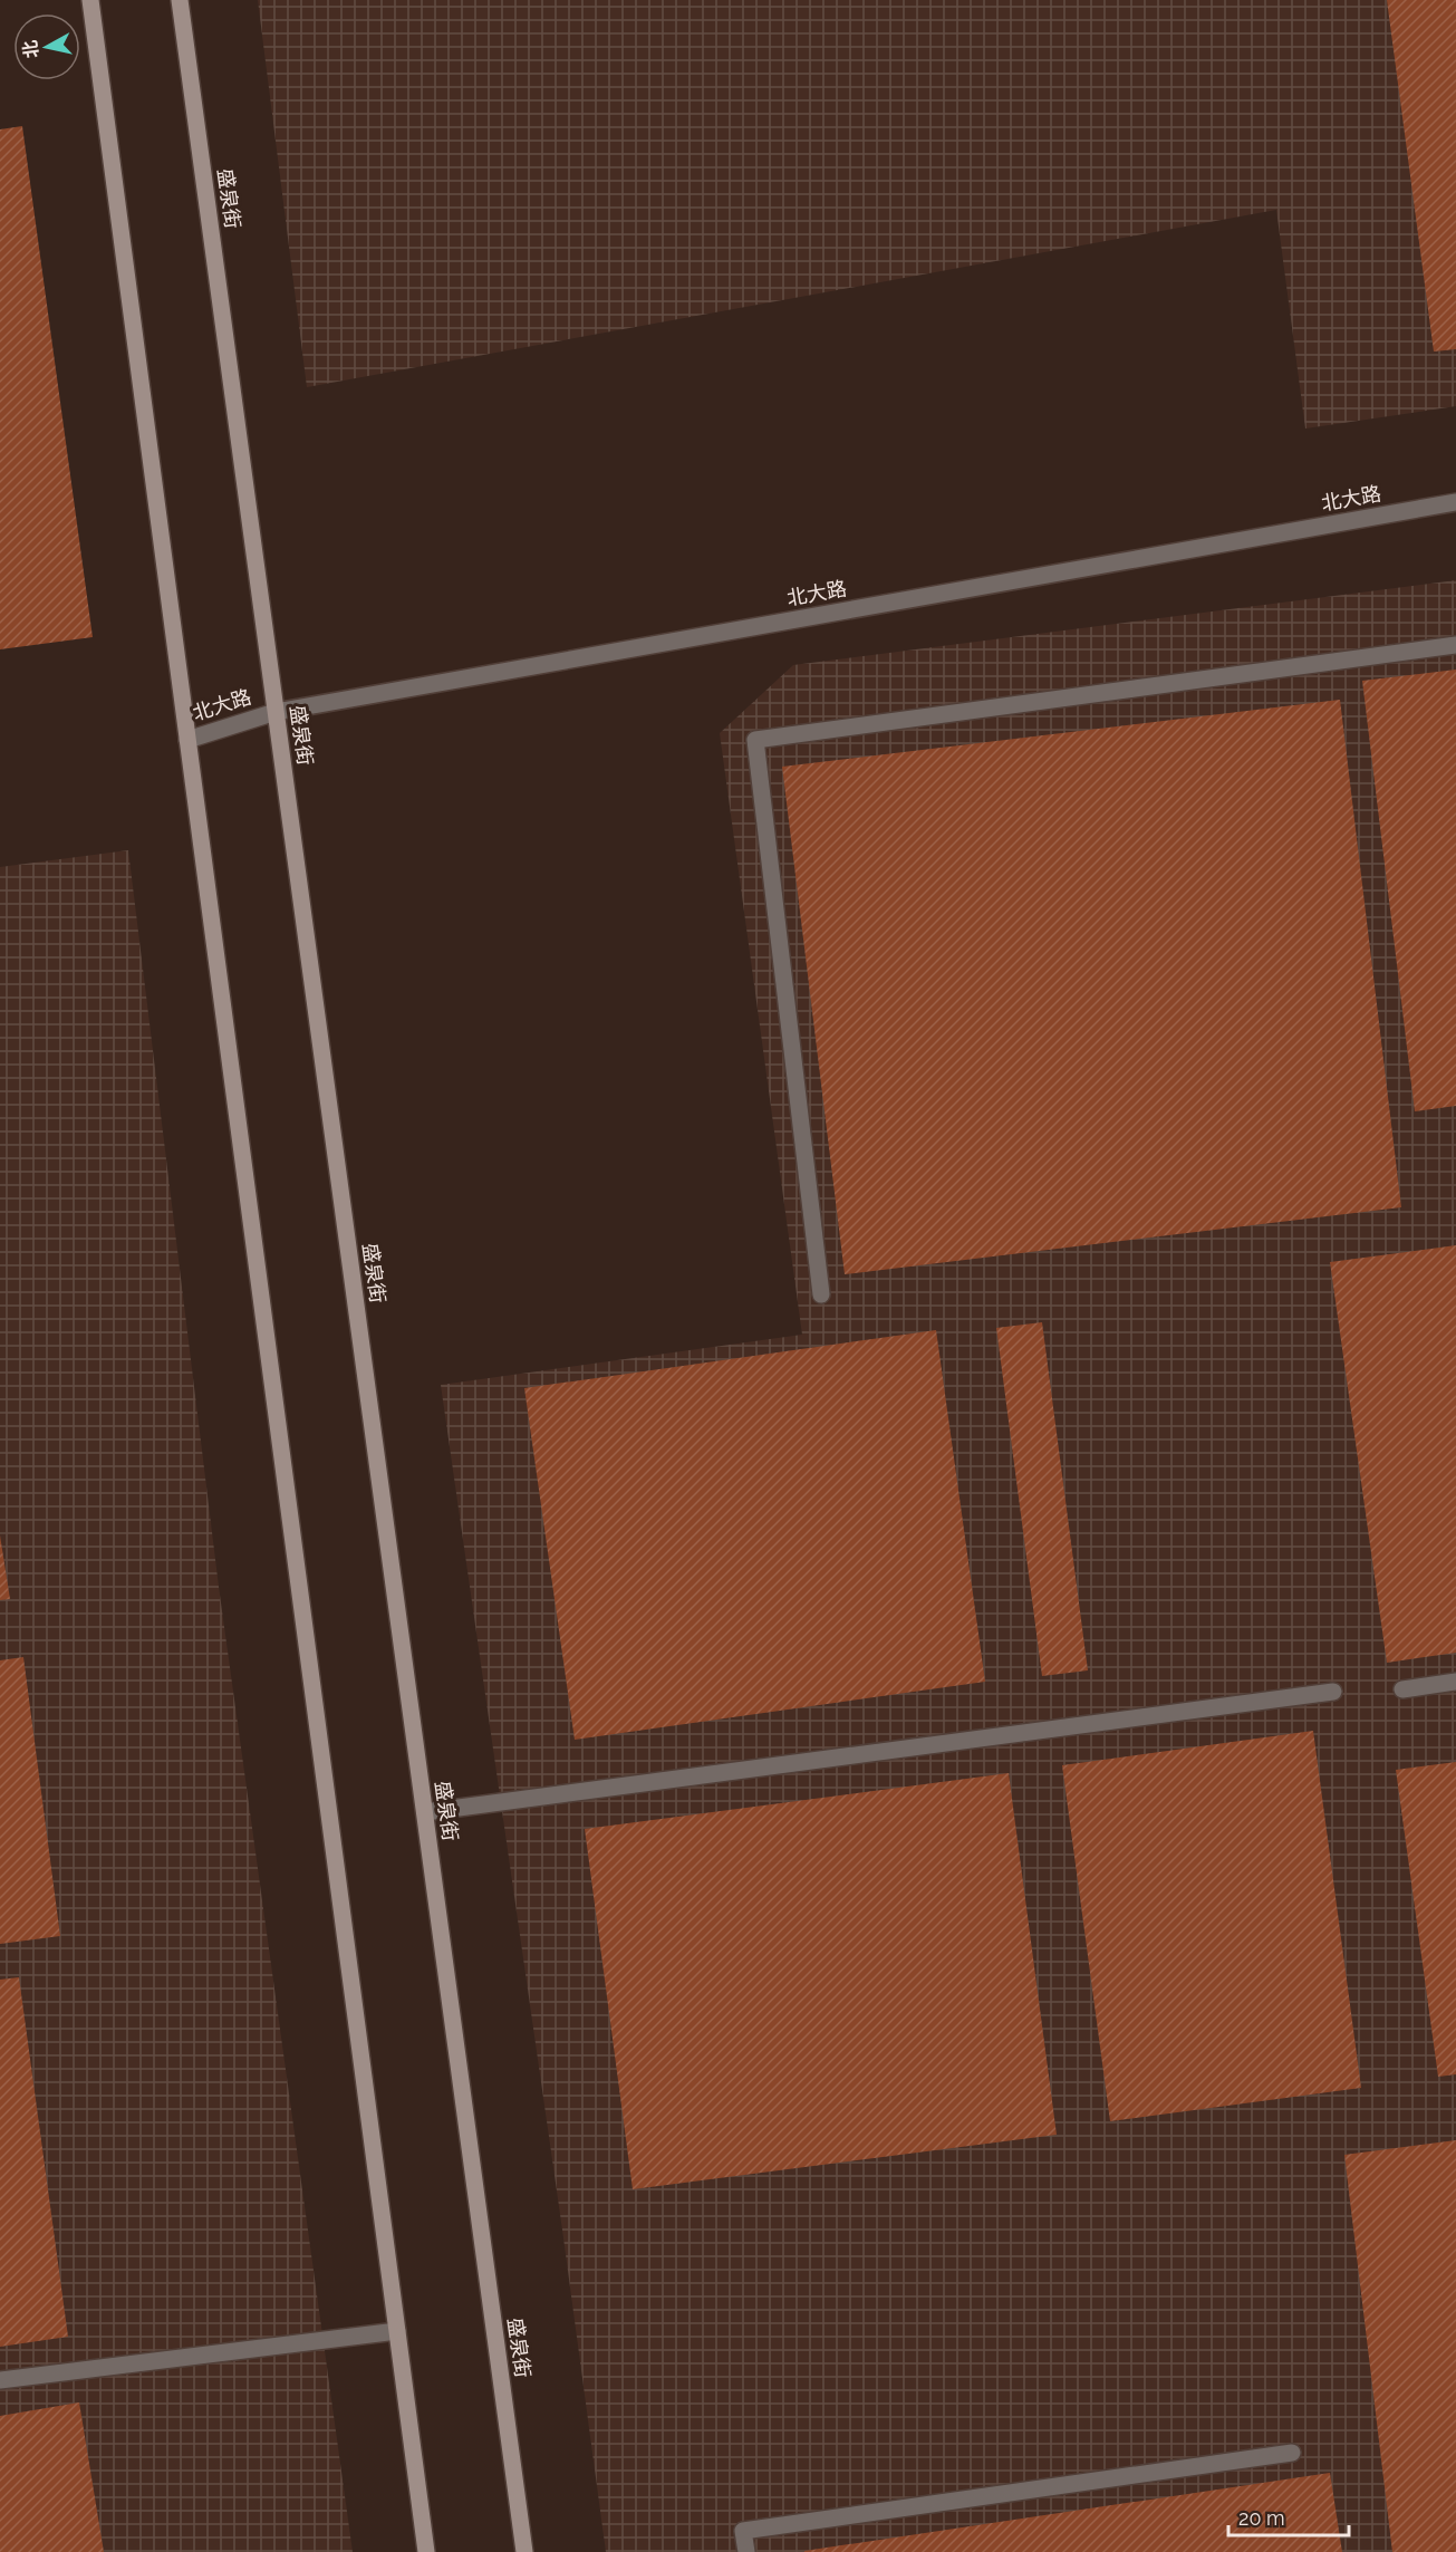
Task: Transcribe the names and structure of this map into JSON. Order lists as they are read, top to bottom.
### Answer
{
  "streets": {
    "main road": ["盛泉街"],
    "street": ["北大路"]
  },
  "crossings": [
    ["盛泉街", "北大路"]
  ],
  "scale_bar": "20 m",
  "north": "left"
}
